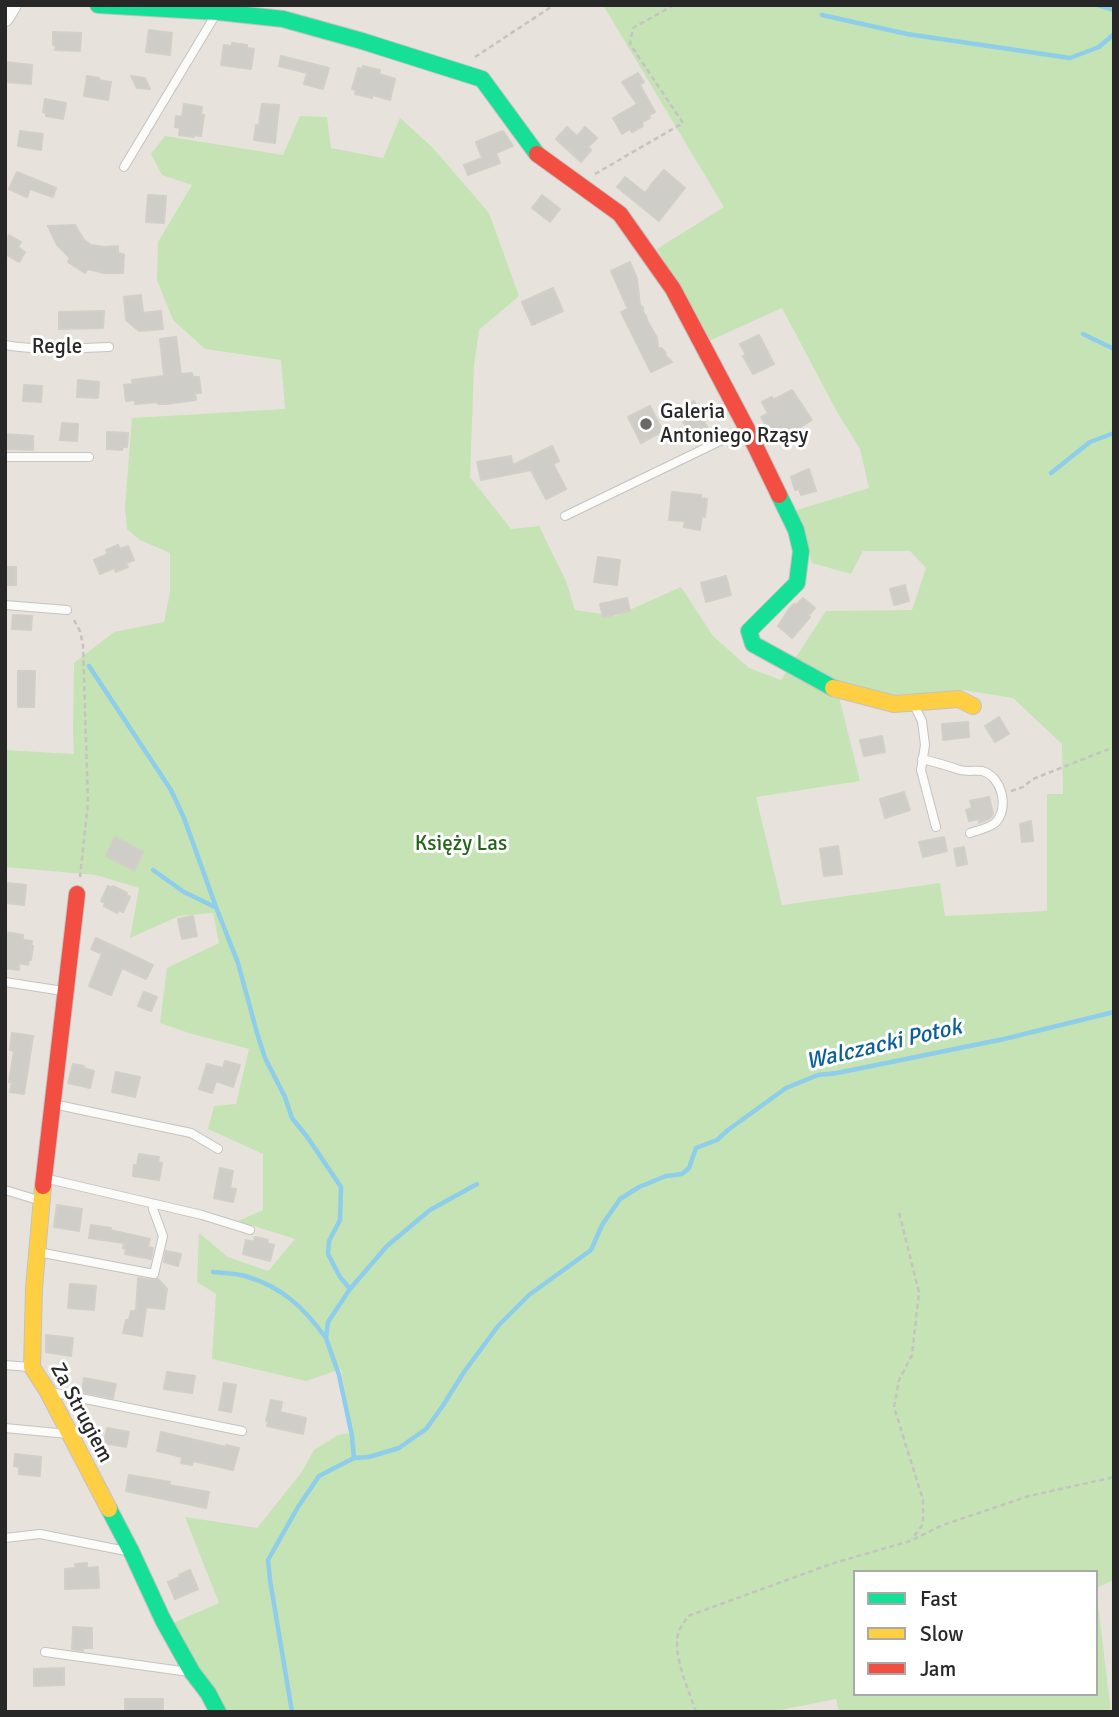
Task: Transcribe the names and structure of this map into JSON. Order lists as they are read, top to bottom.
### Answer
{
  "streets": {
    "street": ["Za Strugiem"],
    "lane": ["Regle"]
  },
  "water": ["Walczacki Potok"],
  "parks": ["Księży Las"],
  "places": ["Galeria Antoniego Rząsy"],
  "legend": ["Fast", "Slow", "Jam"]
}
